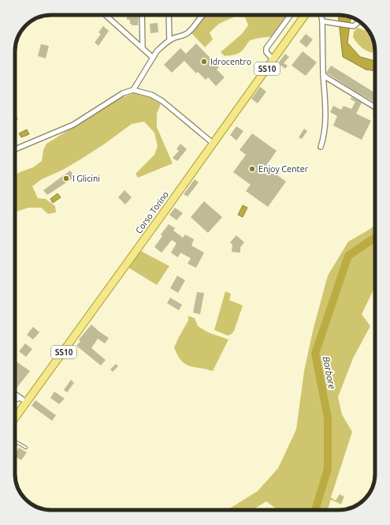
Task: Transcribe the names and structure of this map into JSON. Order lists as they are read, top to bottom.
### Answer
{
  "streets": {
    "main road": ["SS10", "Corso Torino"]
  },
  "water": ["Borbore"],
  "places": ["Idrocentro", "Enjoy Center", "I Glicini"]
}
